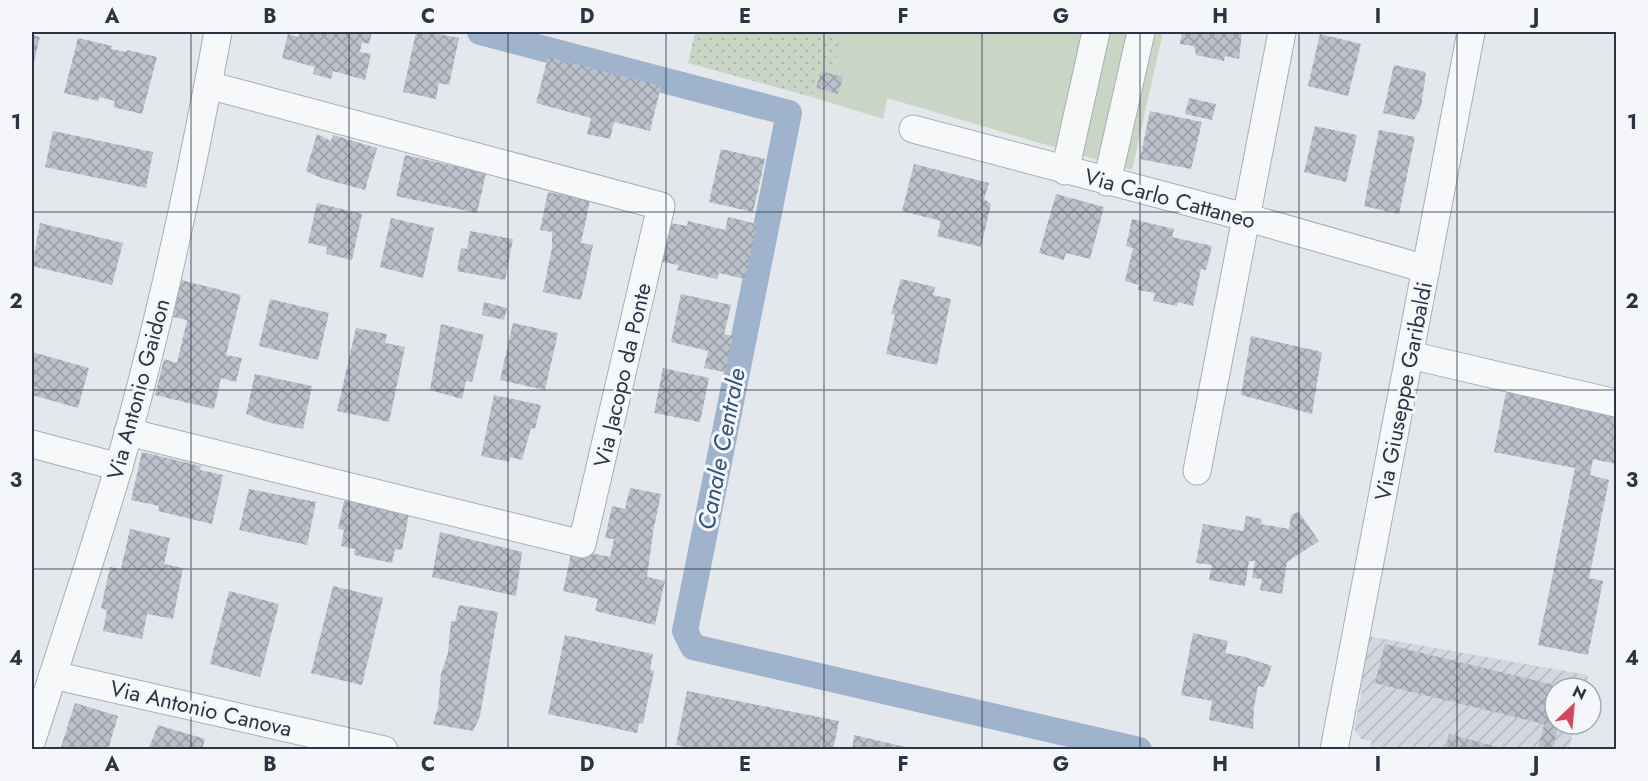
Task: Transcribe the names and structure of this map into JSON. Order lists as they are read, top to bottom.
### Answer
{
  "streets": {
    "street": [
      "Via Carlo Cattaneo",
      "Via Jacopo da Ponte",
      "Via Antonio Gaidon",
      "Via Giuseppe Garibaldi",
      "Via Antonio Canova"
    ]
  },
  "crossings": [
    ["Via Carlo Cattaneo", "Via Giuseppe Garibaldi"],
    ["Via Jacopo da Ponte", "Via Antonio Gaidon"],
    ["Via Antonio Gaidon", "Via Antonio Canova"]
  ],
  "water": ["Canale Centrale"],
  "north": "top right",
  "grid": {
    "columns": [
      "A",
      "B",
      "C",
      "D",
      "E",
      "F",
      "G",
      "H",
      "I",
      "J"
    ],
    "rows": [
      "1",
      "2",
      "3",
      "4"
    ]
  }
}
